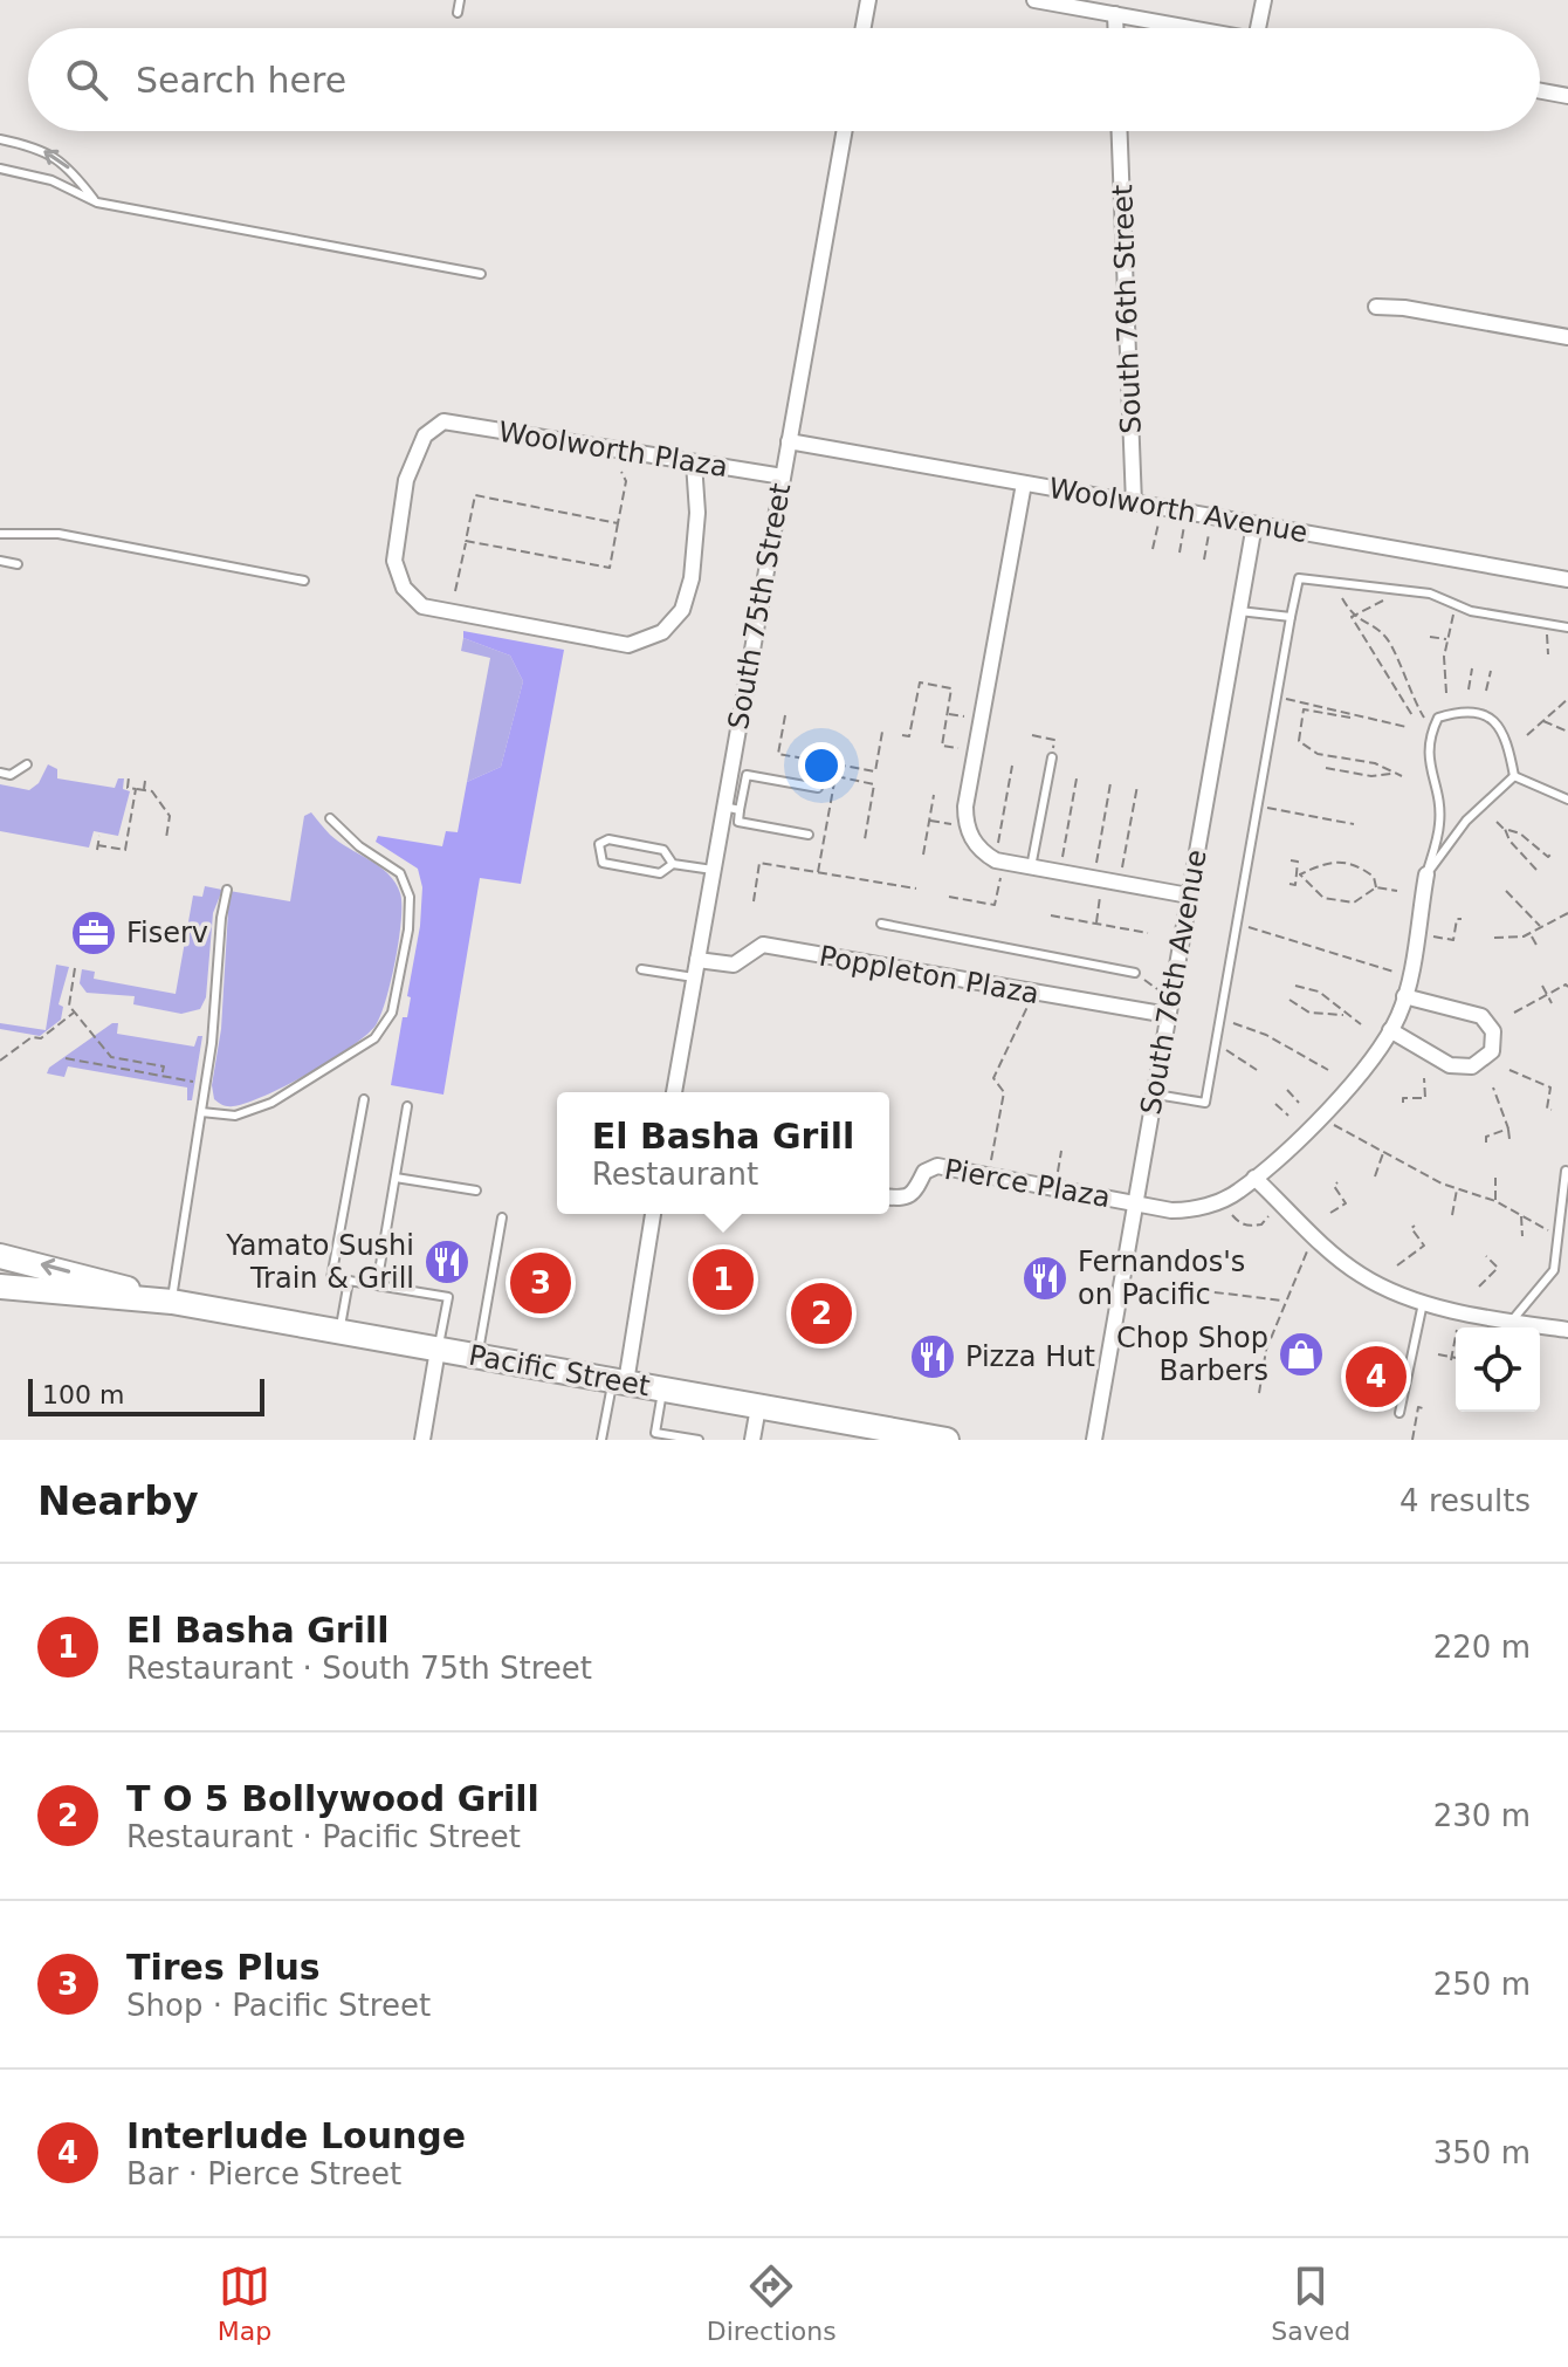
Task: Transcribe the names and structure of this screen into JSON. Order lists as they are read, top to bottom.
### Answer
{
  "streets": {
    "main road": ["Pacific Street"],
    "street": [
      "South 76th Street",
      "Woolworth Plaza",
      "Woolworth Avenue",
      "South 75th Street",
      "Poppleton Plaza",
      "South 76th Avenue",
      "Pierce Plaza"
    ]
  },
  "crossings": [
    ["South 76th Street", "Woolworth Avenue"],
    ["Woolworth Plaza", "South 75th Street"],
    ["Woolworth Avenue", "South 75th Street"],
    ["Woolworth Avenue", "South 76th Avenue"],
    ["South 75th Street", "Poppleton Plaza"],
    ["Poppleton Plaza", "South 76th Avenue"],
    ["South 76th Avenue", "Pierce Plaza"]
  ],
  "places": {
    "office": ["Fiserv"],
    "restaurant": ["Yamato Sushi Train & Grill", "Fernandos's on Pacific", "Pizza Hut"],
    "shop": ["Chop Shop Barbers"]
  },
  "scale_bar": "100 m",
  "page": {
    "search": "Search here",
    "popup": ["El Basha Grill", "Restaurant"],
    "pins": [
      "1",
      "3",
      "2",
      "4"
    ],
    "scale": "100 m",
    "heading": ["Nearby", "4 results"],
    "list": [
      {
        "mark": "1",
        "name": "El Basha Grill",
        "note": "Restaurant · South 75th Street",
        "value": "220 m"
      },
      {
        "mark": "2",
        "name": "T O 5 Bollywood Grill",
        "note": "Restaurant · Pacific Street",
        "value": "230 m"
      },
      {
        "mark": "3",
        "name": "Tires Plus",
        "note": "Shop · Pacific Street",
        "value": "250 m"
      },
      {
        "mark": "4",
        "name": "Interlude Lounge",
        "note": "Bar · Pierce Street",
        "value": "350 m"
      }
    ],
    "nav": ["Map", "Directions", "Saved"]
  }
}
